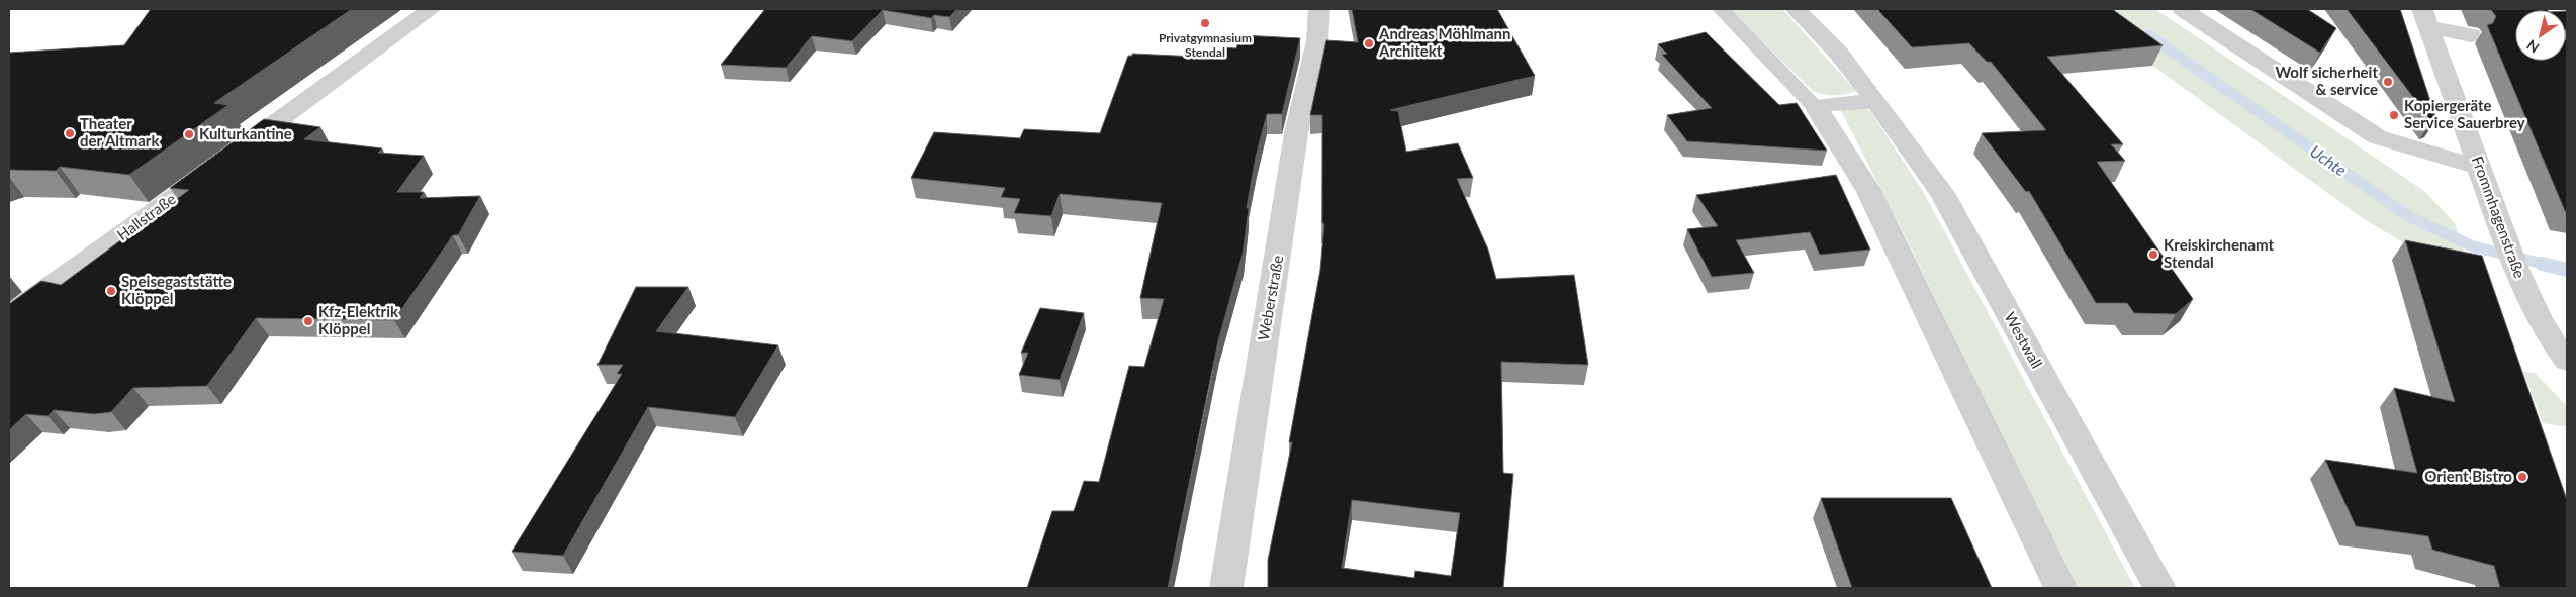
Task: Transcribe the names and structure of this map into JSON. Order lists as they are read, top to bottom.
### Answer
{
  "streets": {
    "street": [
      "Hallstraße",
      "Frommhagenstraße",
      "Weberstraße",
      "Westwall"
    ]
  },
  "water": ["Uchte"],
  "places": [
    "Privatgymnasium Stendal",
    "Andreas Möhlmann Architekt",
    "Wolf sicherheit & service",
    "Kopiergeräte Service Sauerbrey",
    "Theater der Altmark",
    "Kulturkantine",
    "Kreiskirchenamt Stendal",
    "Speisegaststätte Klöppel",
    "Kfz-Elektrik Klöppel",
    "Orient Bistro"
  ],
  "north": "bottom left"
}
